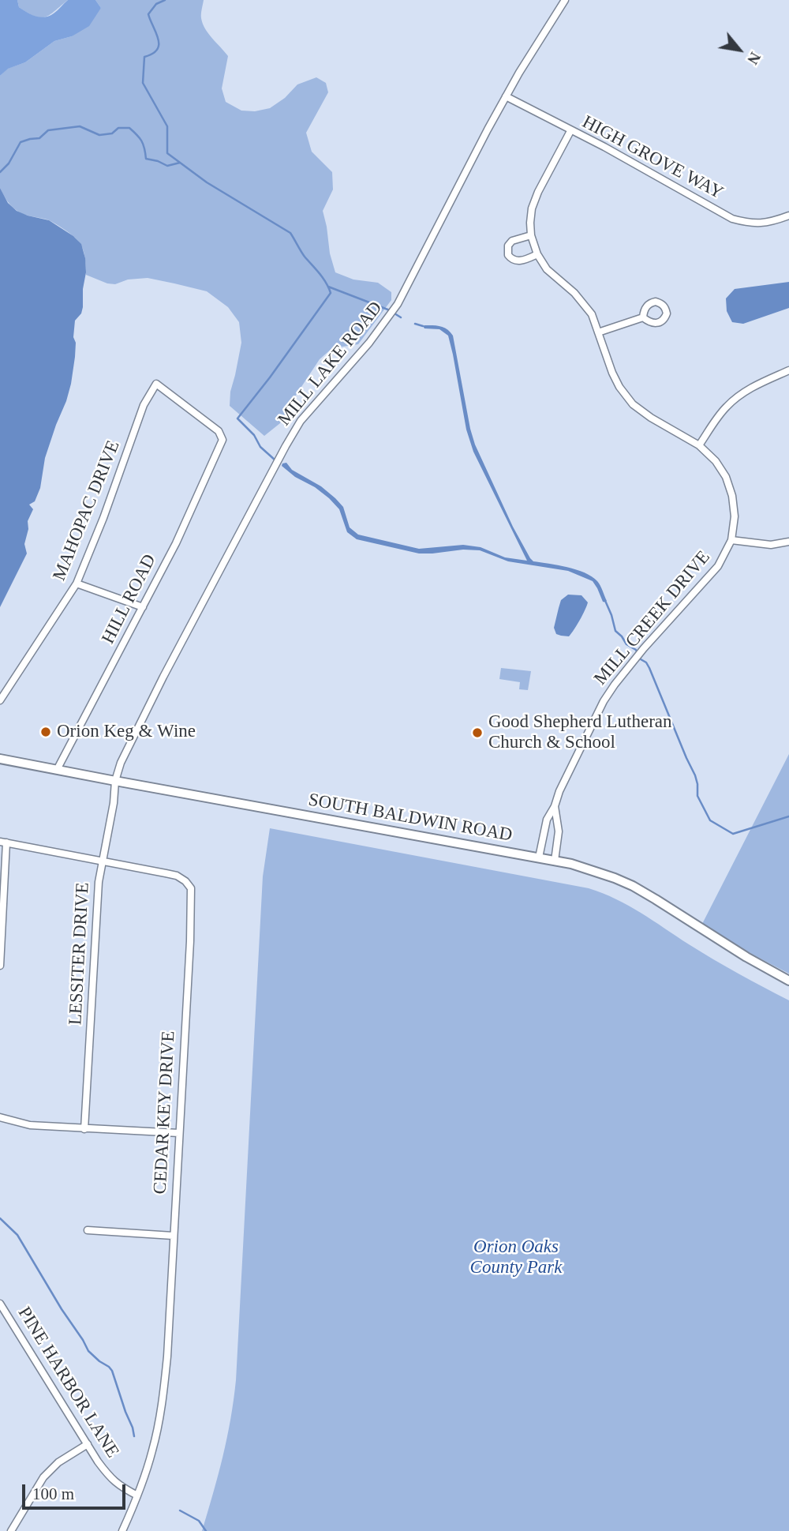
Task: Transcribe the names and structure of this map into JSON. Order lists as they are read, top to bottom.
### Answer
{
  "streets": {
    "main road": ["SOUTH BALDWIN ROAD"],
    "street": [
      "HIGH GROVE WAY",
      "MILL LAKE ROAD",
      "MAHOPAC DRIVE",
      "HILL ROAD",
      "MILL CREEK DRIVE",
      "LESSITER DRIVE",
      "CEDAR KEY DRIVE",
      "PINE HARBOR LANE"
    ]
  },
  "crossings": [
    ["HIGH GROVE WAY", "MILL LAKE ROAD"],
    ["HIGH GROVE WAY", "MILL CREEK DRIVE"],
    ["MILL LAKE ROAD", "SOUTH BALDWIN ROAD"],
    ["MILL LAKE ROAD", "LESSITER DRIVE"],
    ["MAHOPAC DRIVE", "HILL ROAD"],
    ["HILL ROAD", "SOUTH BALDWIN ROAD"],
    ["MILL CREEK DRIVE", "SOUTH BALDWIN ROAD"],
    ["SOUTH BALDWIN ROAD", "LESSITER DRIVE"],
    ["LESSITER DRIVE", "CEDAR KEY DRIVE"],
    ["CEDAR KEY DRIVE", "PINE HARBOR LANE"]
  ],
  "parks": ["Orion Oaks County Park"],
  "places": ["Orion Keg & Wine", "Good Shepherd Lutheran Church & School"],
  "scale_bar": "100 m",
  "north": "bottom right"
}
